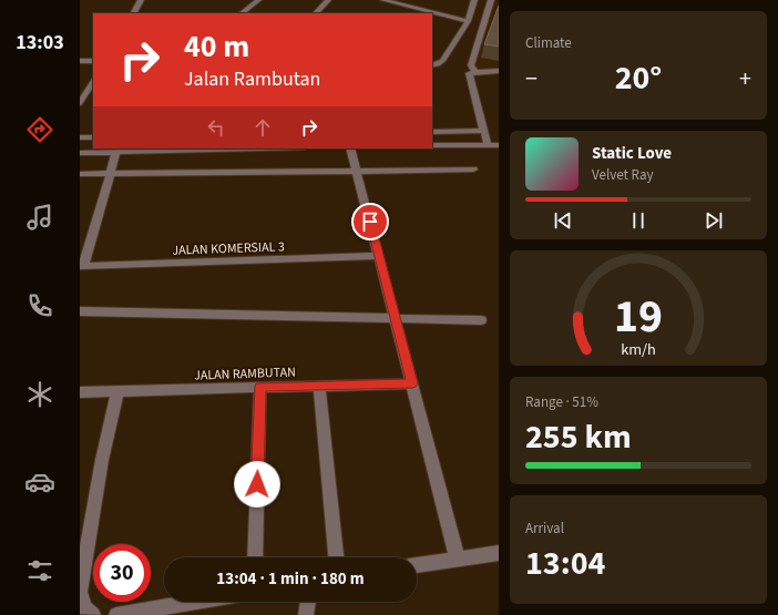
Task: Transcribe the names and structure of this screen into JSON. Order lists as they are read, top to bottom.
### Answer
{
  "streets": {
    "street": ["JALAN KOMERSIAL 3", "JALAN RAMBUTAN"]
  },
  "page": {
    "tabs": "13:03",
    "tile": [
      "Climate",
      ["Range · 51%", "255 km"],
      ["Arrival", "13:04"]
    ],
    "turn": ["40 m", "Jalan Rambutan"],
    "heat": ["−", "20°", "+"],
    "song": ["Static Love", "Velvet Ray"],
    "limit": "30",
    "trip": "13:04 · 1 min · 180 m",
    "gauge": ["19", "km/h"]
  }
}
